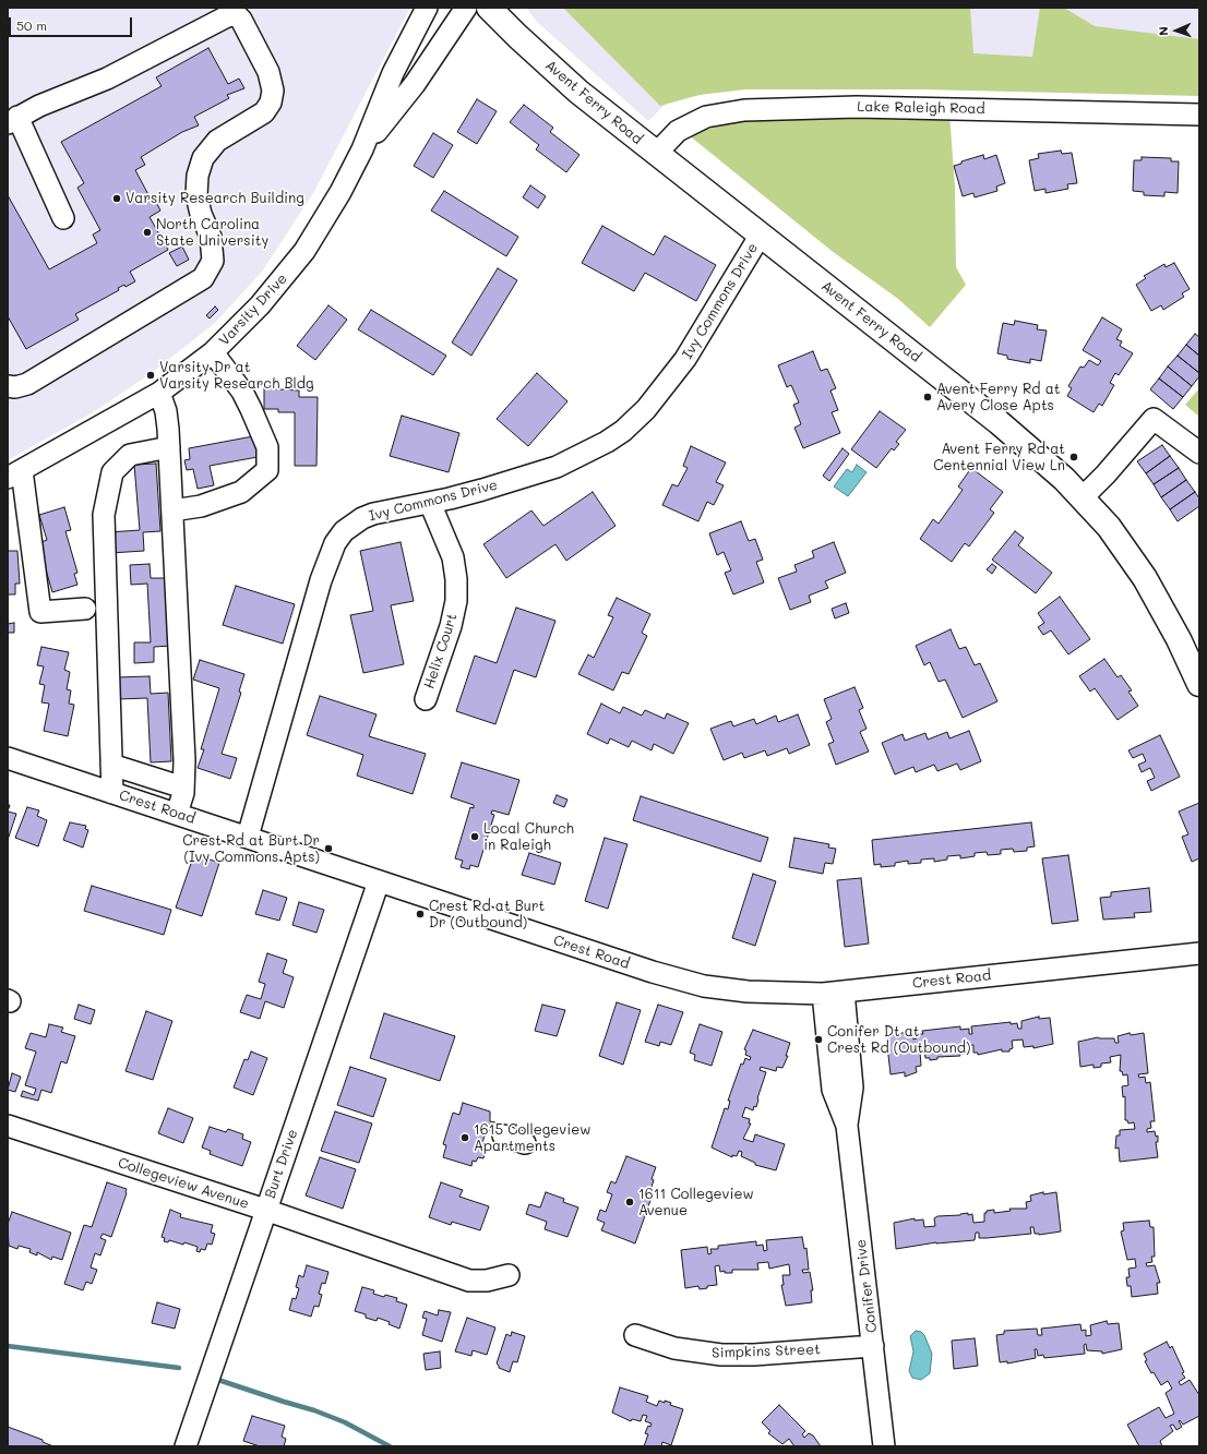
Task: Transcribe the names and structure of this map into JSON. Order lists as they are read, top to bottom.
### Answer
{
  "streets": {
    "main road": ["Avent Ferry Road"],
    "street": [
      "Lake Raleigh Road",
      "Ivy Commons Drive",
      "Varsity Drive",
      "Helix Court",
      "Crest Road",
      "Burt Drive",
      "Collegeview Avenue",
      "Conifer Drive",
      "Simpkins Street"
    ]
  },
  "crossings": [
    ["Avent Ferry Road", "Lake Raleigh Road"],
    ["Avent Ferry Road", "Ivy Commons Drive"],
    ["Ivy Commons Drive", "Helix Court"],
    ["Ivy Commons Drive", "Crest Road"],
    ["Crest Road", "Burt Drive"],
    ["Crest Road", "Conifer Drive"],
    ["Burt Drive", "Collegeview Avenue"],
    ["Conifer Drive", "Simpkins Street"]
  ],
  "places": [
    "Varsity Research Building",
    "North Carolina State University",
    "Varsity Dr at Varsity Research Bldg",
    "Avent Ferry Rd at Avery Close Apts",
    "Avent Ferry Rd at Centennial View Ln",
    "Local Church in Raleigh",
    "Crest Rd at Burt Dr (Ivy Commons Apts)",
    "Crest Rd at Burt Dr (Outbound)",
    "Conifer Dt at Crest Rd (Outbound)",
    "1615 Collegeview Apartments",
    "1611 Collegeview Avenue"
  ],
  "scale_bar": "50 m",
  "north": "left"
}
